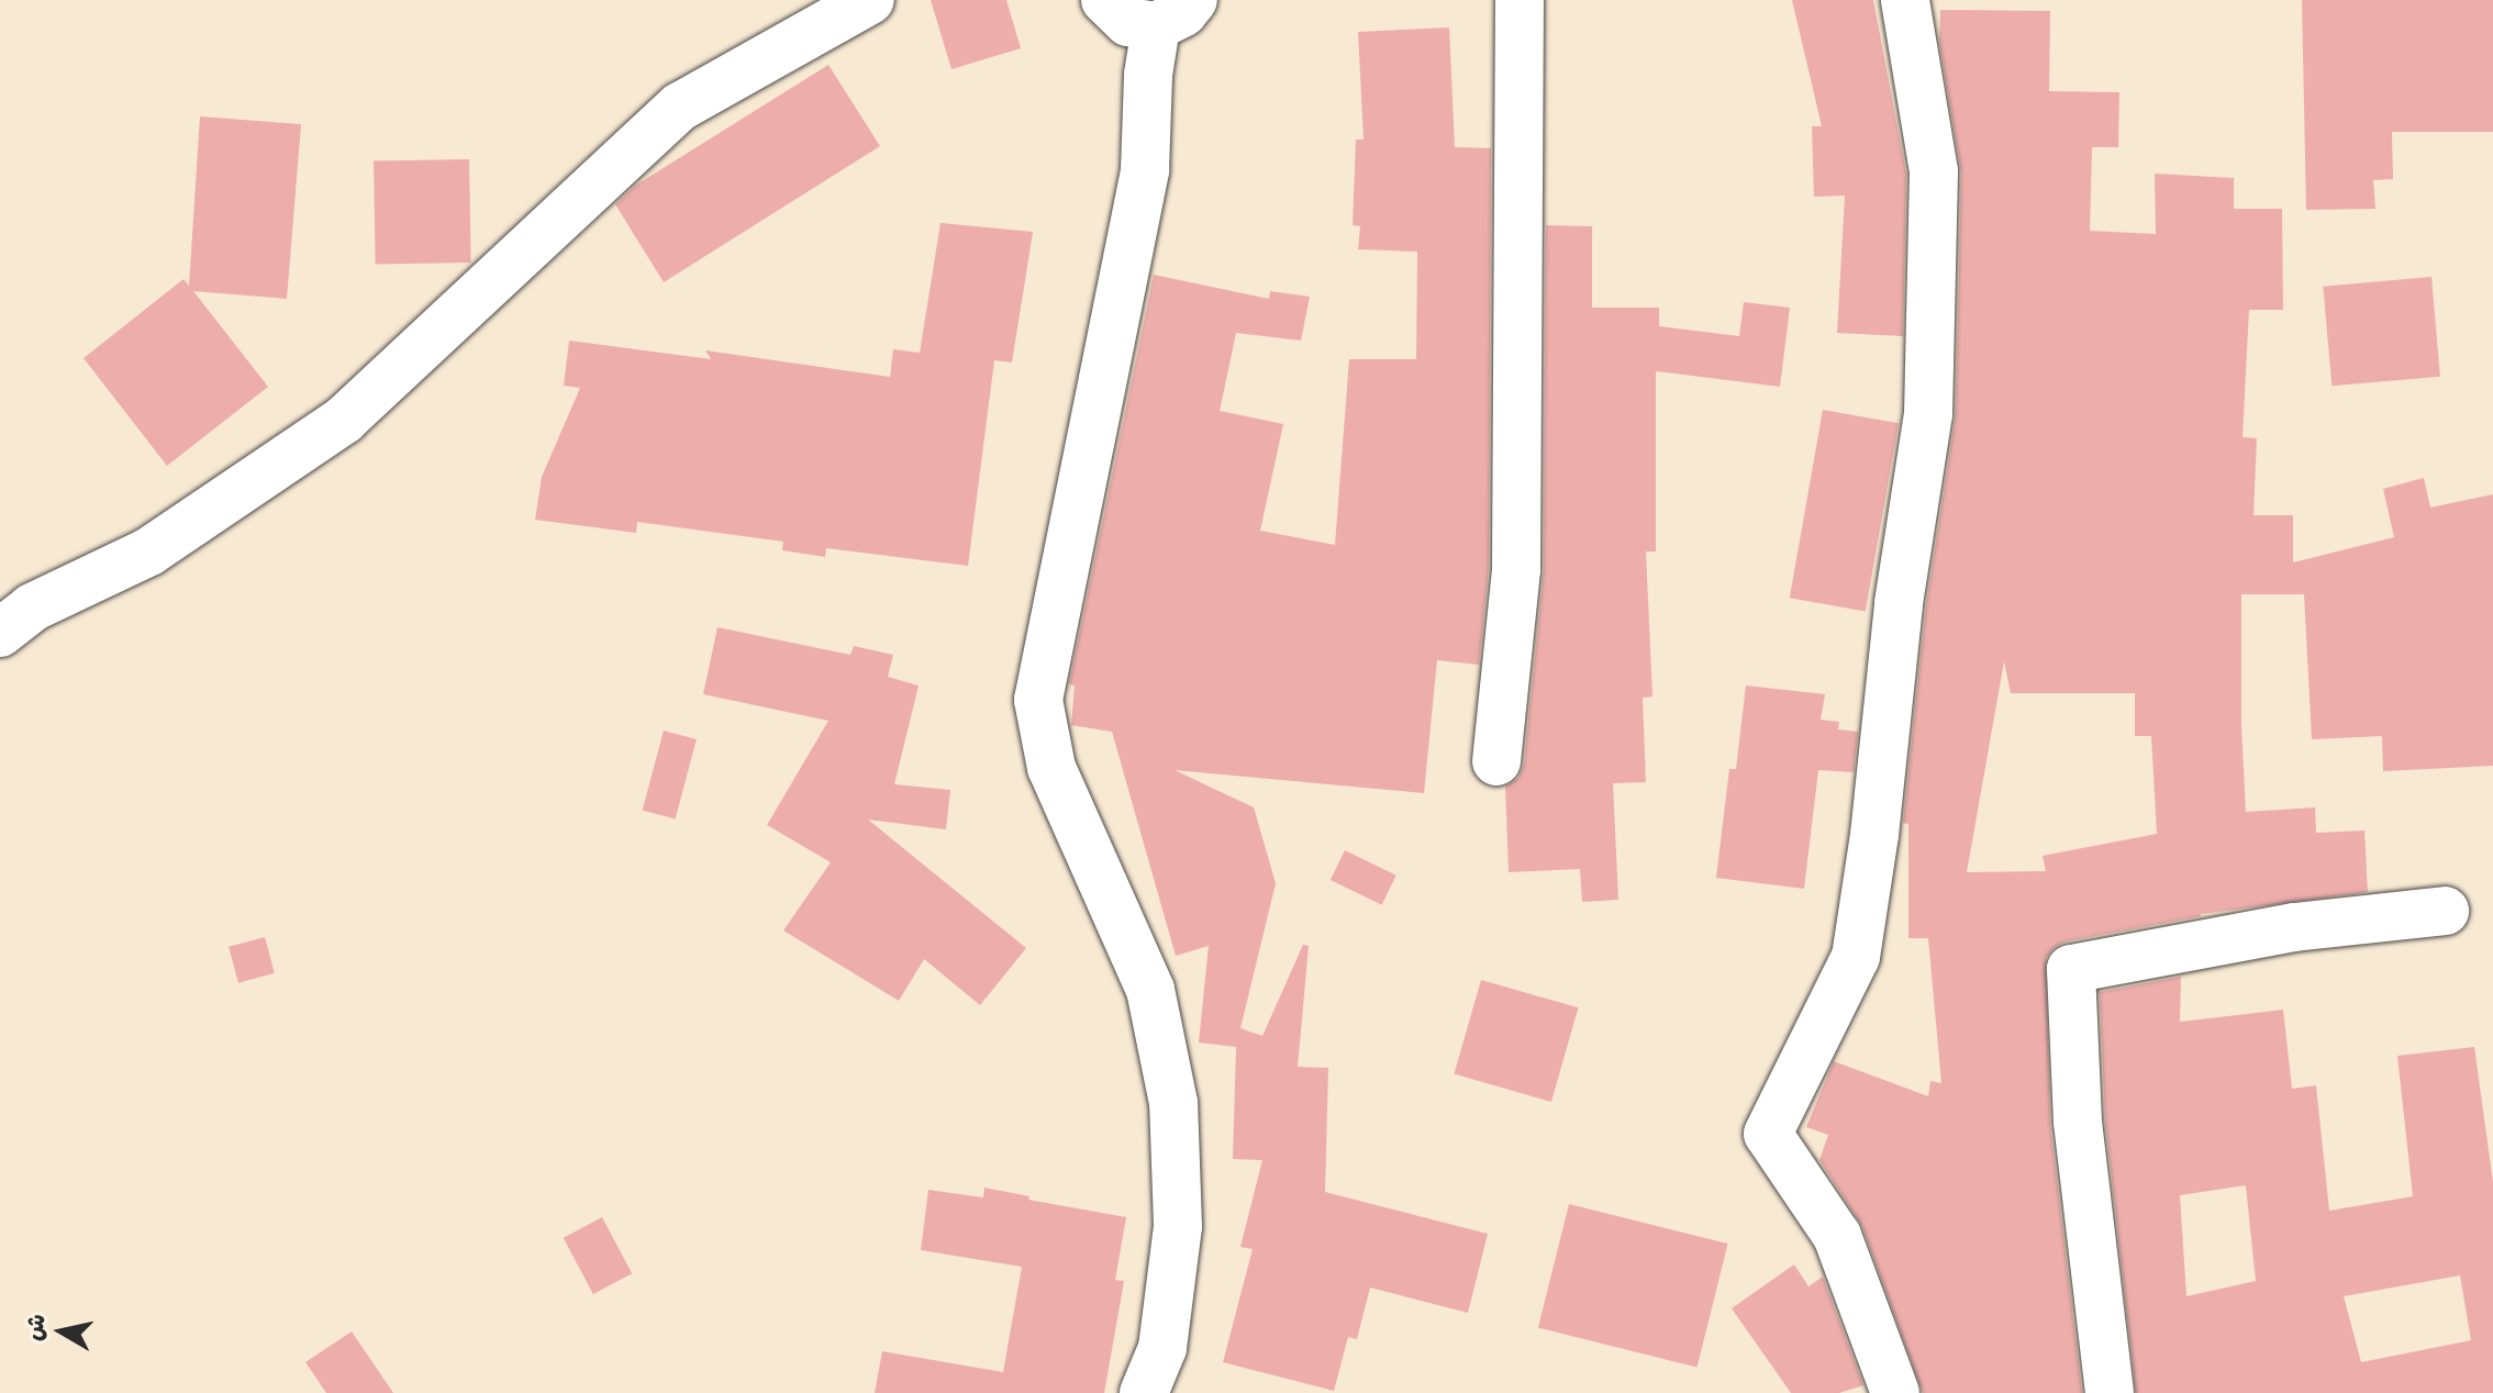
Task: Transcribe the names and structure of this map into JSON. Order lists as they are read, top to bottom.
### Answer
{
  "north": "left"
}
